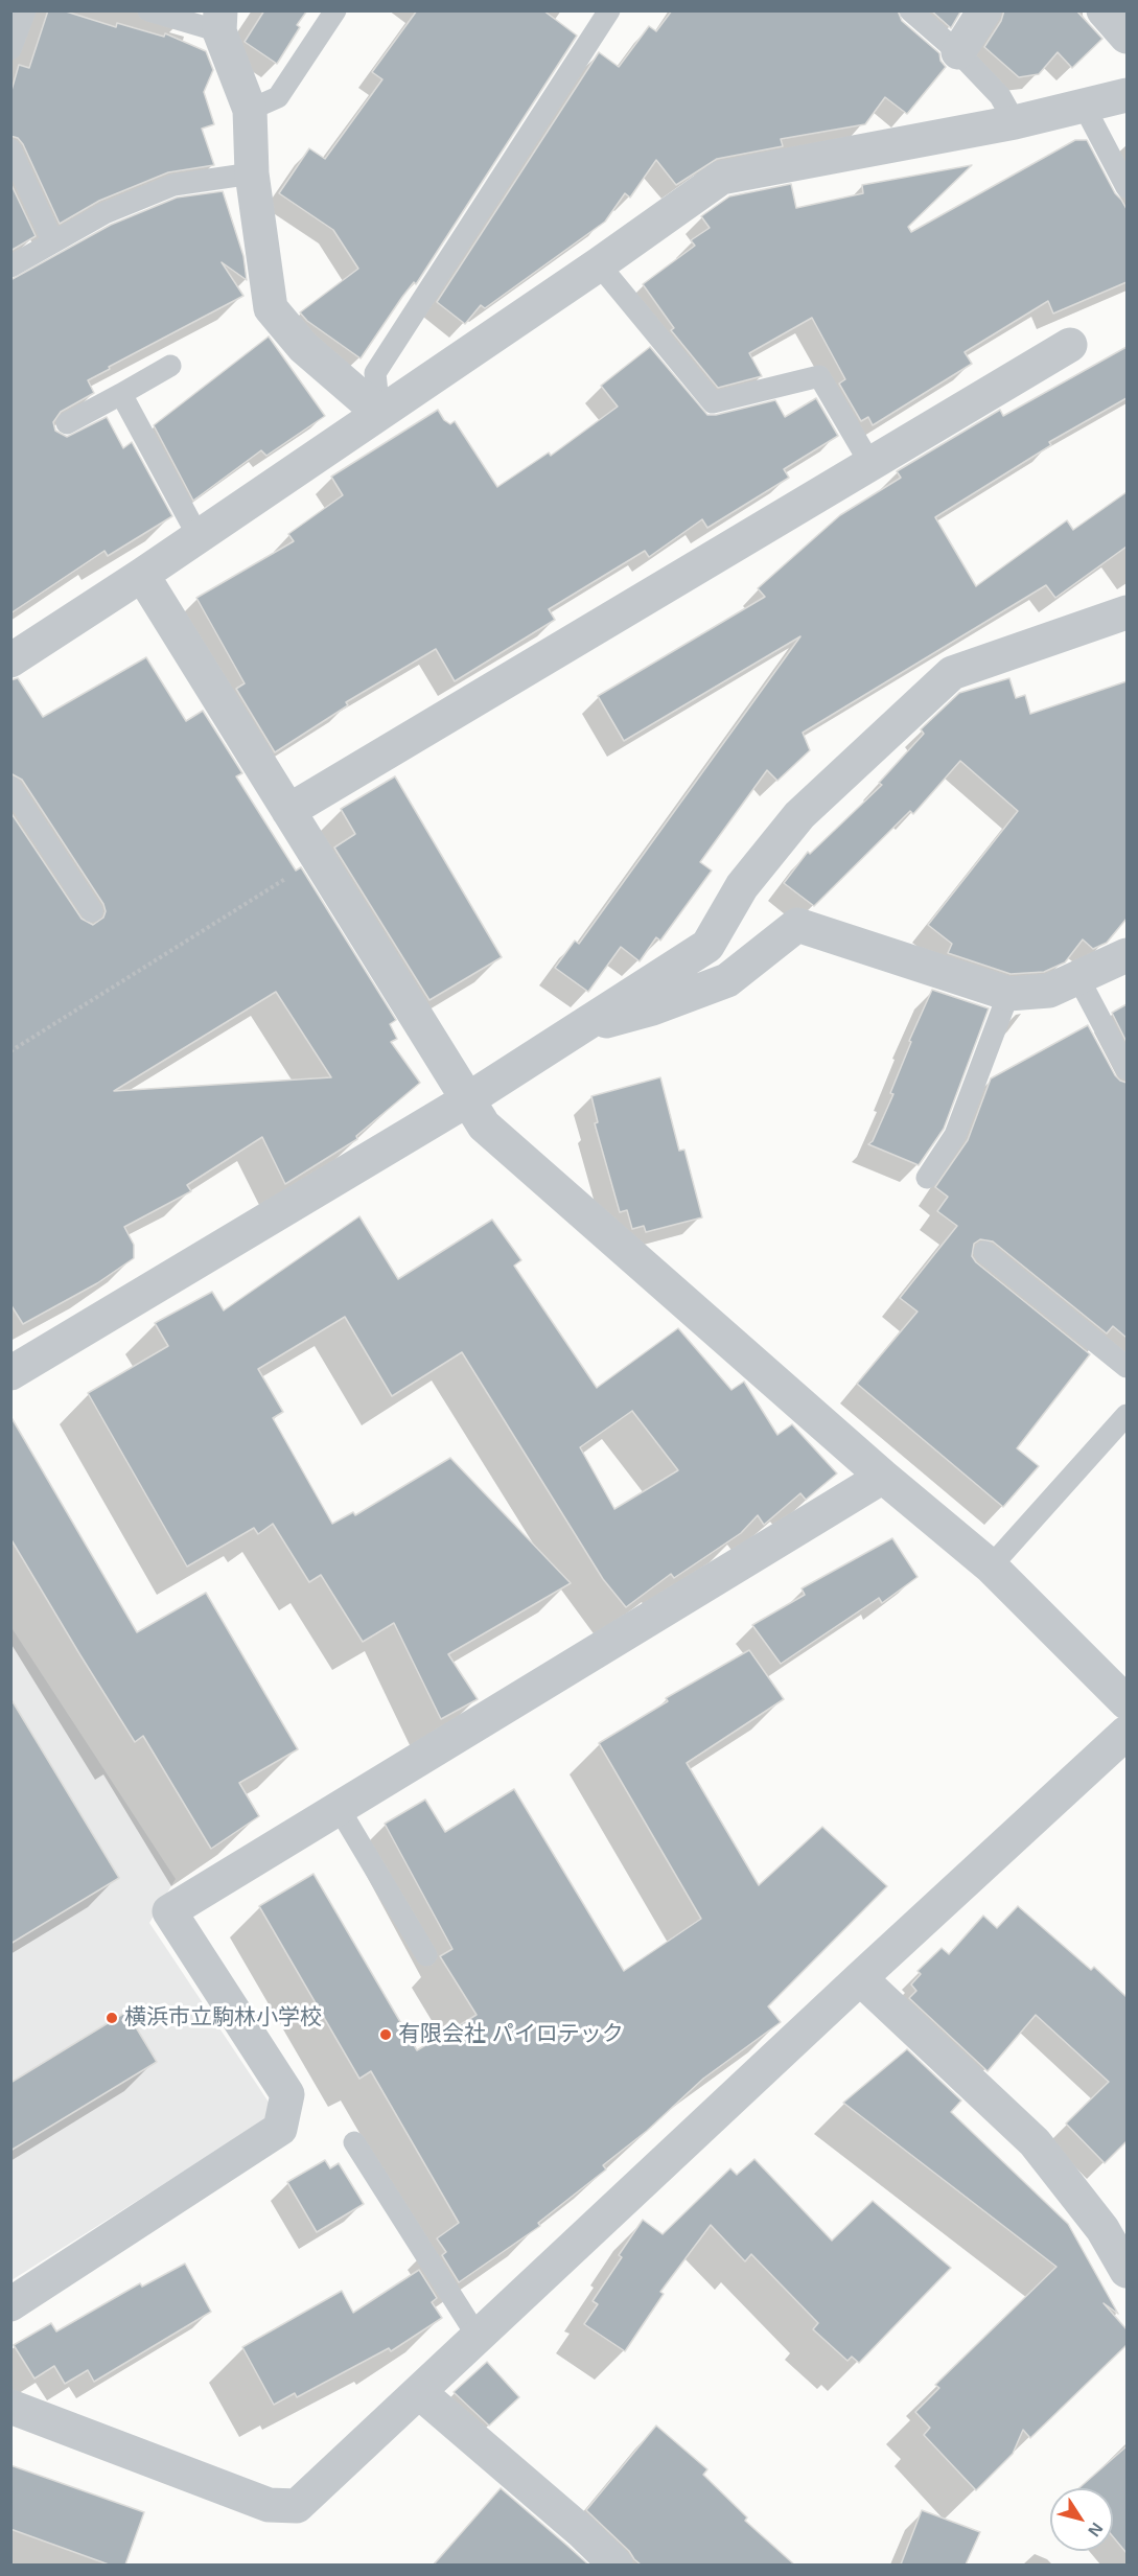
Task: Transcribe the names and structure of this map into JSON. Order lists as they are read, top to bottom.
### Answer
{
  "places": ["横浜市立駒林小学校", "有限会社 パイロテック"],
  "north": "bottom right"
}
